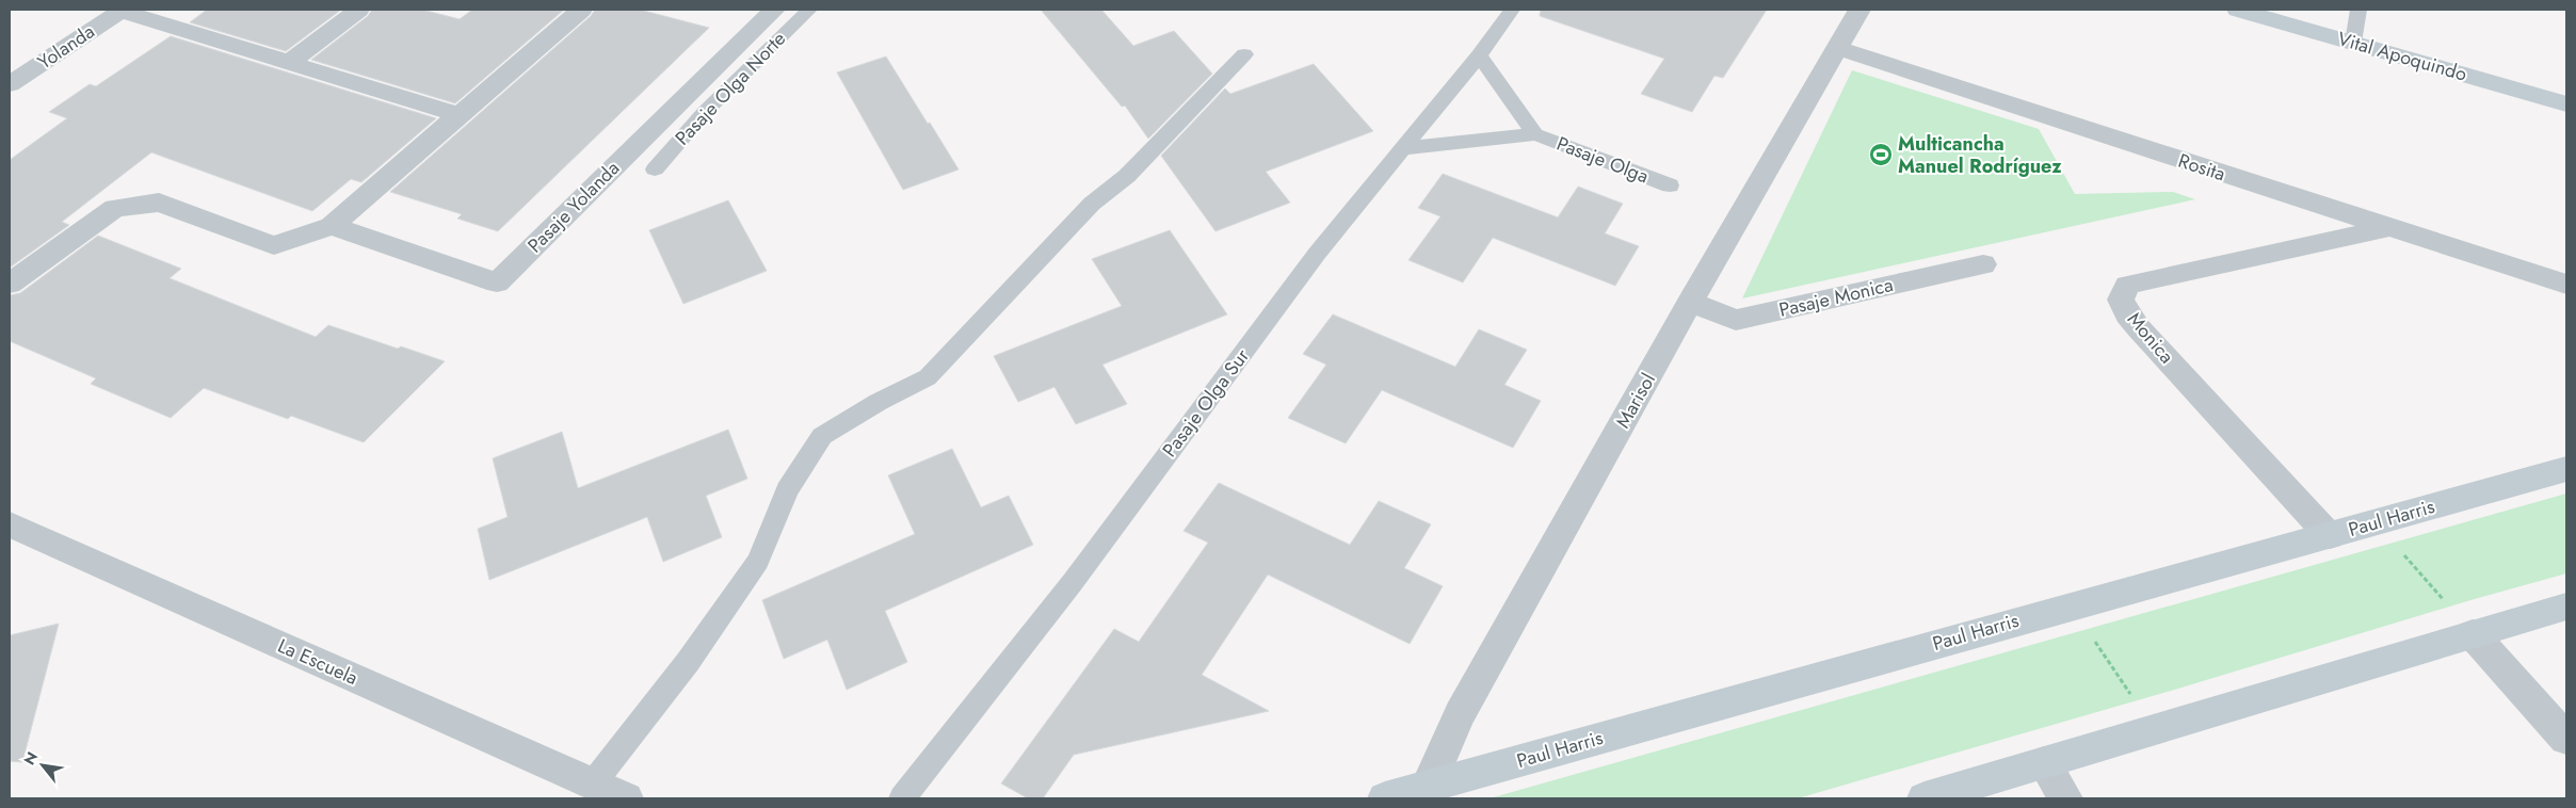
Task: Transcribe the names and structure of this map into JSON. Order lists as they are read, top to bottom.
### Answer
{
  "streets": {
    "street": [
      "Yolanda",
      "Vital Apoquindo",
      "Rosita",
      "Pasaje Yolanda",
      "Pasaje Monica",
      "Monica",
      "Marisol",
      "Paul Harris",
      "La Escuela"
    ],
    "lane": ["Pasaje Olga Norte", "Pasaje Olga", "Pasaje Olga Sur"]
  },
  "crossings": [
    ["Pasaje Olga", "Pasaje Olga Sur"],
    ["Rosita", "Monica"],
    ["Rosita", "Marisol"],
    ["Pasaje Monica", "Marisol"],
    ["Monica", "Paul Harris"],
    ["Marisol", "Paul Harris"]
  ],
  "places": {
    "sports": ["Multicancha Manuel Rodríguez"]
  },
  "north": "top left"
}
